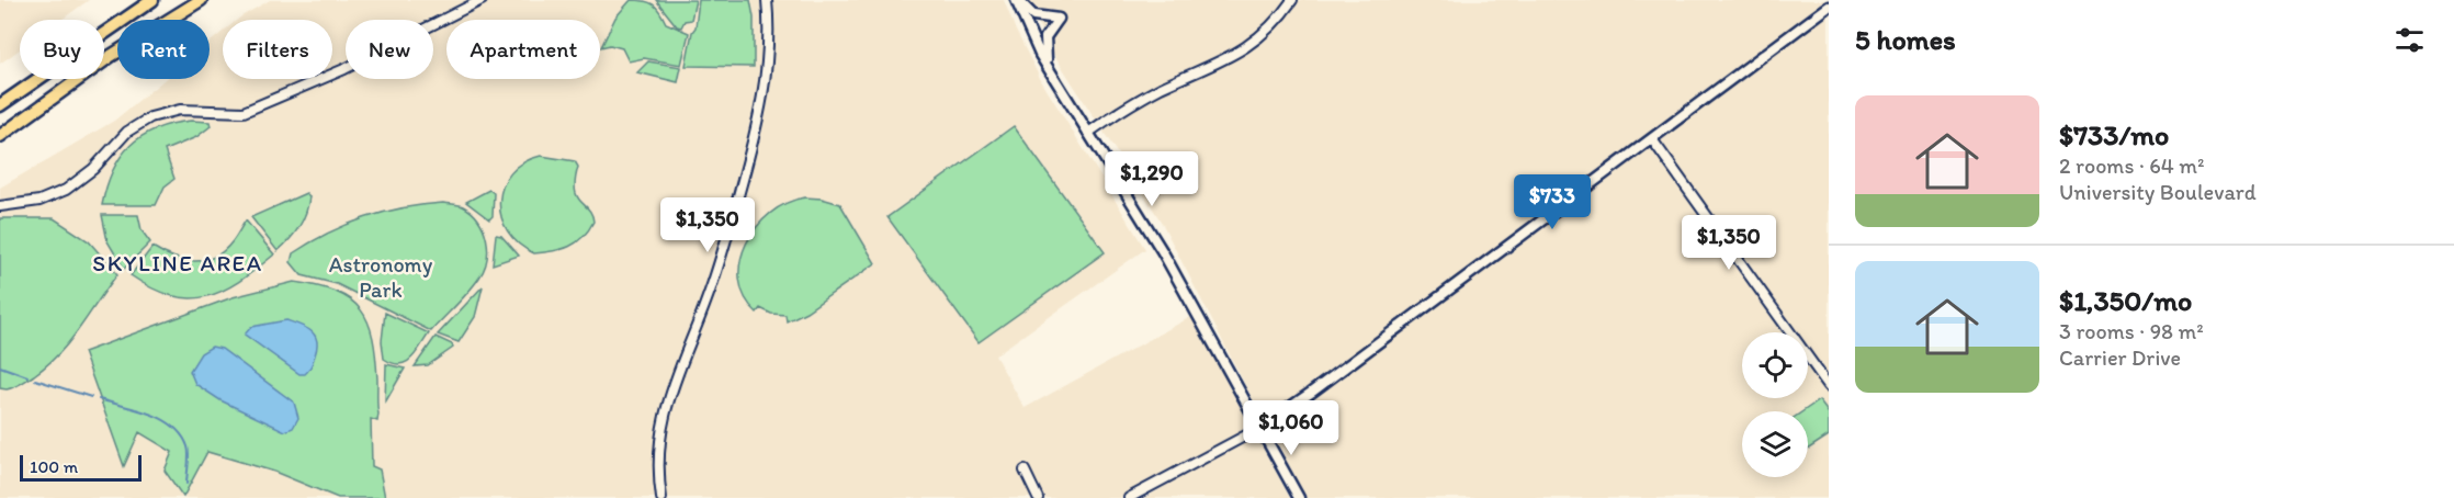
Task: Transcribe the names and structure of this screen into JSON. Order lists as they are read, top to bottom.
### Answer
{
  "districts": ["SKYLINE AREA"],
  "parks": ["Astronomy Park"],
  "scale_bar": "100 m",
  "page": {
    "heading": "5 homes",
    "chip": [
      "Buy",
      "Rent",
      "Filters",
      "New",
      "Apartment"
    ],
    "list": [
      {
        "name": "$733/mo",
        "note": "2 rooms · 64 m² · University Boulevard"
      },
      {
        "name": "$1,350/mo",
        "note": "3 rooms · 98 m² · Carrier Drive"
      }
    ],
    "price": [
      "$1,290",
      "$733",
      "$1,350",
      "$1,350",
      "$1,060"
    ],
    "scale": "100 m"
  }
}
